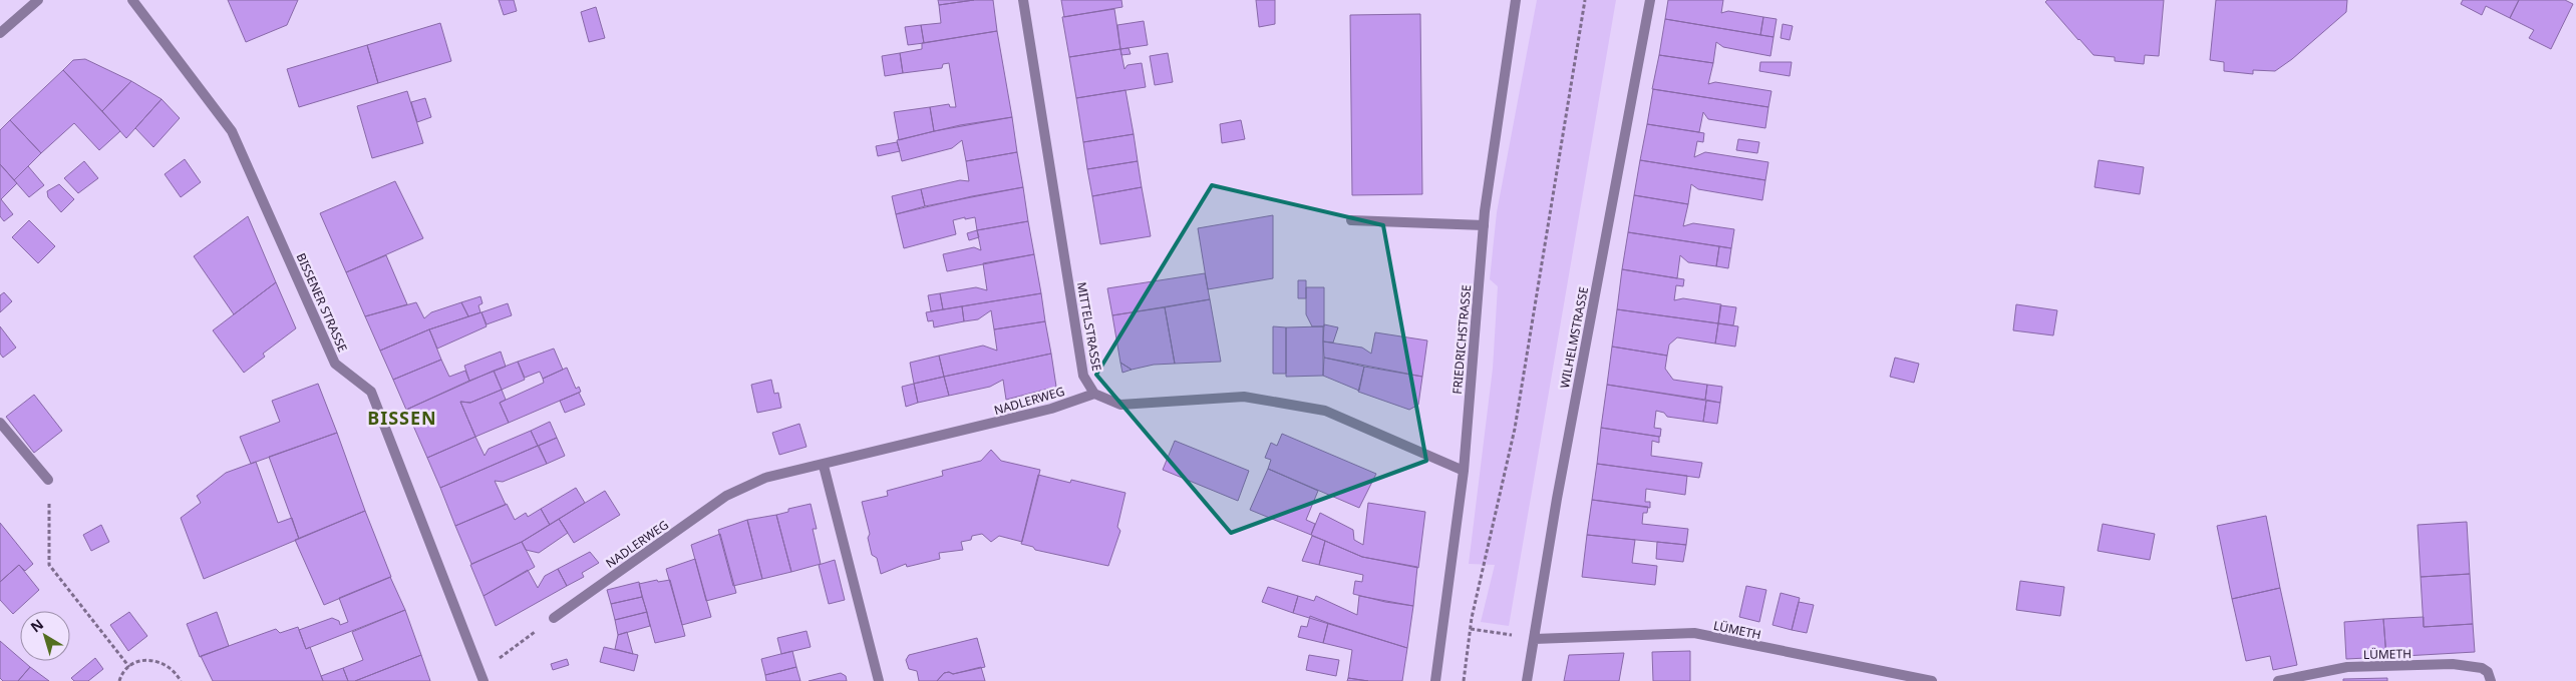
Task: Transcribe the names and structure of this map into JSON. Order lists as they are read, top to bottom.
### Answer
{
  "streets": {
    "street": [
      "BISSENER STRASSE",
      "MITTELSTRASSE",
      "WILHELMSTRASSE",
      "FRIEDRICHSTRASSE",
      "NADLERWEG",
      "LÜMETH"
    ]
  },
  "crossings": [
    ["MITTELSTRASSE", "NADLERWEG"],
    ["WILHELMSTRASSE", "LÜMETH"]
  ],
  "districts": ["BISSEN"],
  "north": "top left"
}
